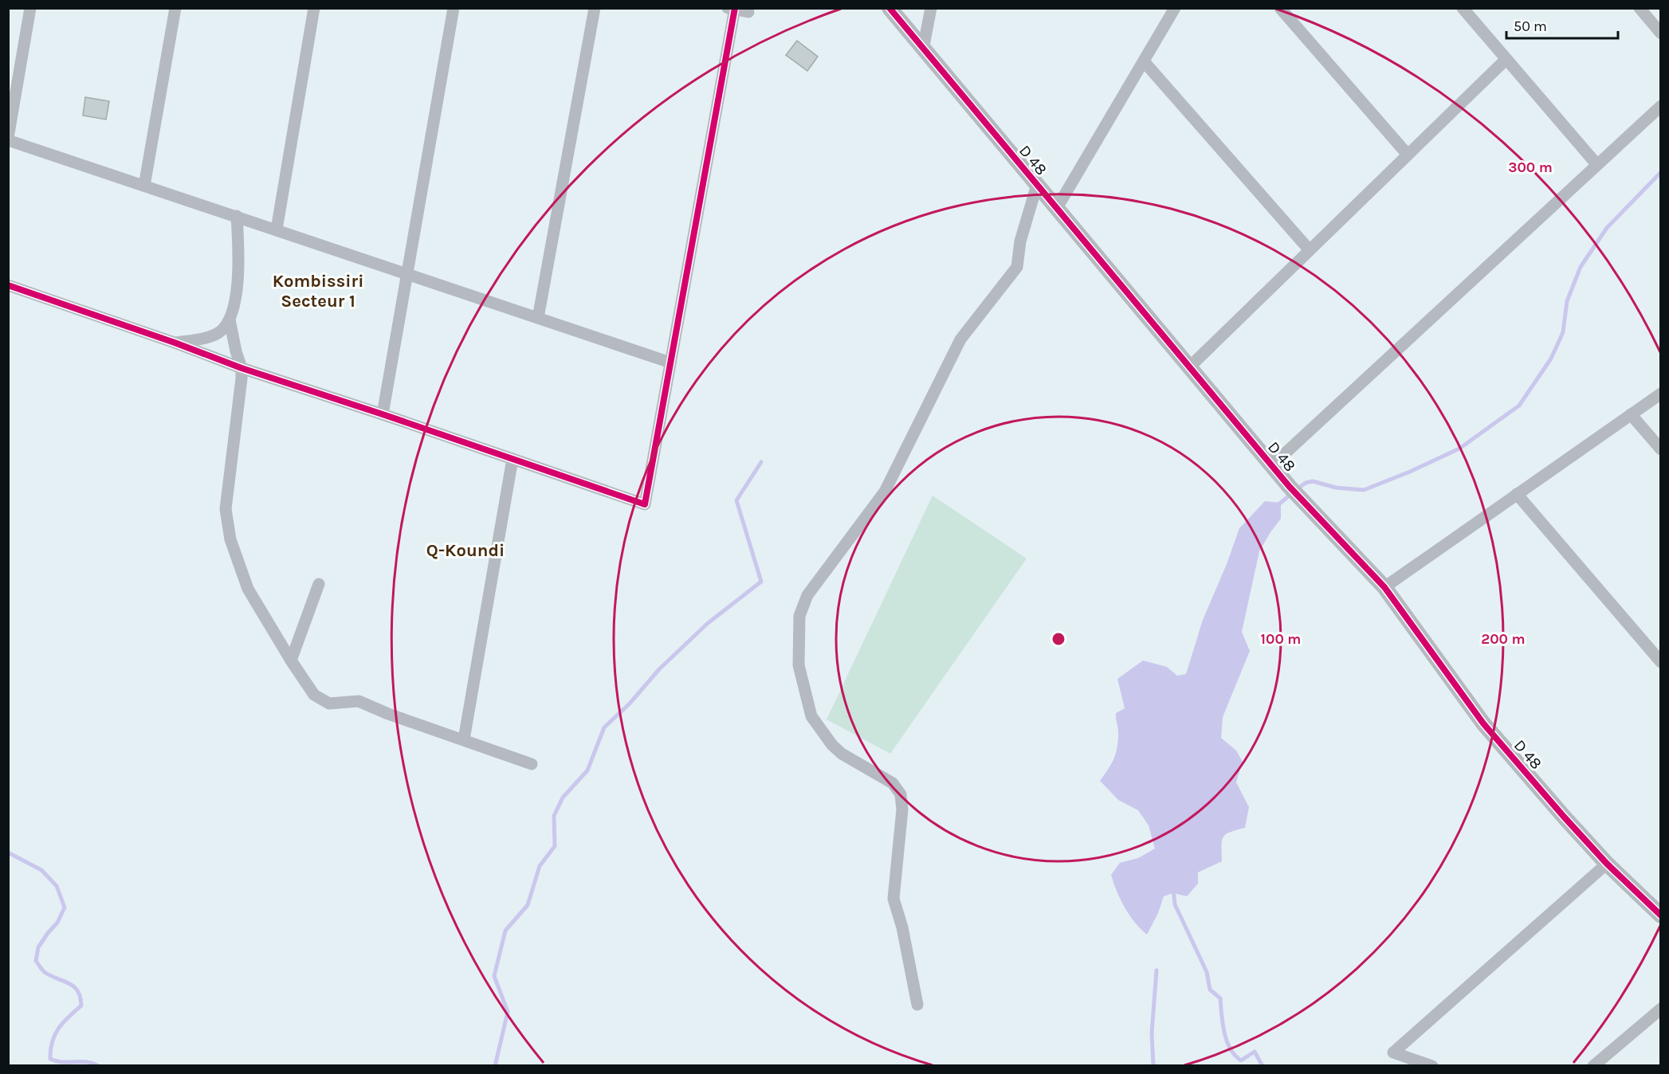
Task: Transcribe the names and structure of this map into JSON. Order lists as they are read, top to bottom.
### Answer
{
  "streets": {
    "street": ["D 48"]
  },
  "districts": ["Kombissiri Secteur 1", "Q-Koundi"],
  "scale_bar": "50 m",
  "rings": ["300 m", "100 m", "200 m"]
}
